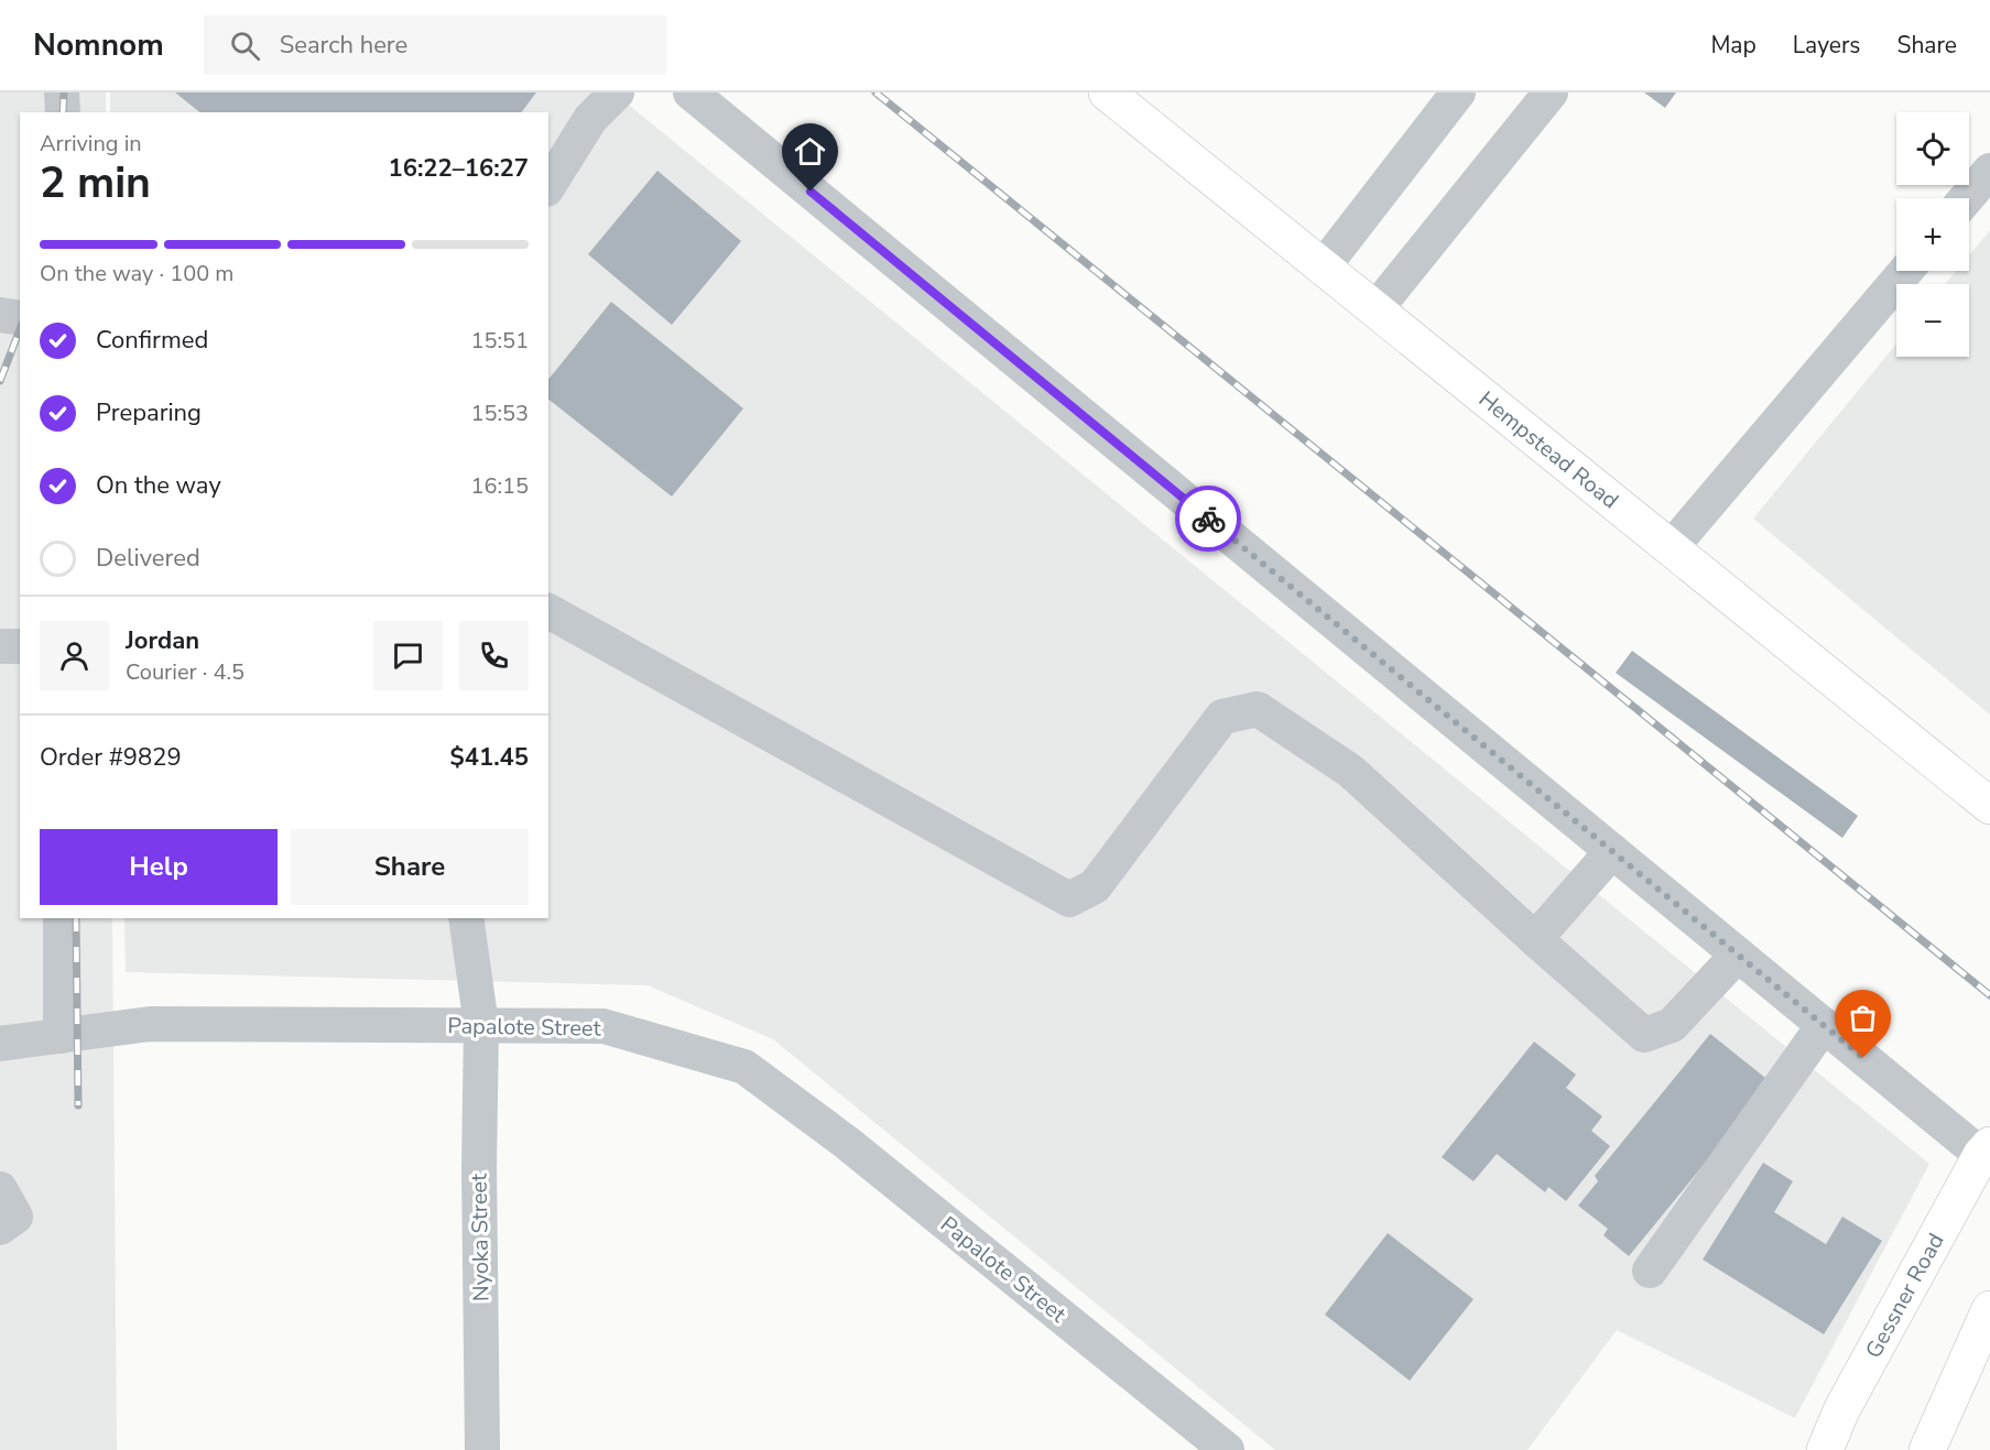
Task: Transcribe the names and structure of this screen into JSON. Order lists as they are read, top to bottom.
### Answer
{
  "streets": {
    "main road": ["Hempstead Road", "Gessner Road"],
    "street": ["Papalote Street", "Nyoka Street"]
  },
  "crossings": [
    ["Papalote Street", "Nyoka Street"]
  ],
  "page": {
    "header": "Nomnom",
    "search": "Search here",
    "nav": ["Map", "Layers", "Share"],
    "map_buttons": ["+", "−"],
    "heading": ["2 min", "Arriving in", "16:22–16:27"],
    "panel": [
      "Jordan",
      "Courier · 4.5",
      "Order #9829",
      "$41.45"
    ],
    "bar": "On the way · 100 m",
    "list": [
      ["Confirmed", "15:51"],
      ["Preparing", "15:53"],
      ["On the way", "16:15"],
      "Delivered"
    ],
    "buttons": ["Help", "Share"]
  }
}
